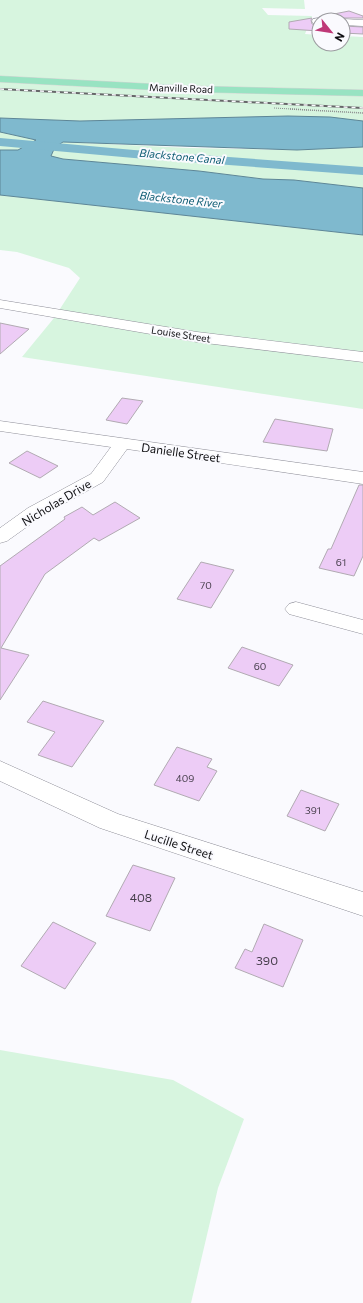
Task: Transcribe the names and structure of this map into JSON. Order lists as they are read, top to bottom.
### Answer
{
  "streets": {
    "main road": ["Manville Road"],
    "street": [
      "Louise Street",
      "Danielle Street",
      "Nicholas Drive",
      "Lucille Street"
    ]
  },
  "crossings": [
    ["Danielle Street", "Nicholas Drive"]
  ],
  "water": ["Blackstone Canal", "Blackstone River"],
  "house_numbers": [
    "61",
    "70",
    "60",
    "409",
    "391",
    "408",
    "390"
  ],
  "north": "bottom right"
}
